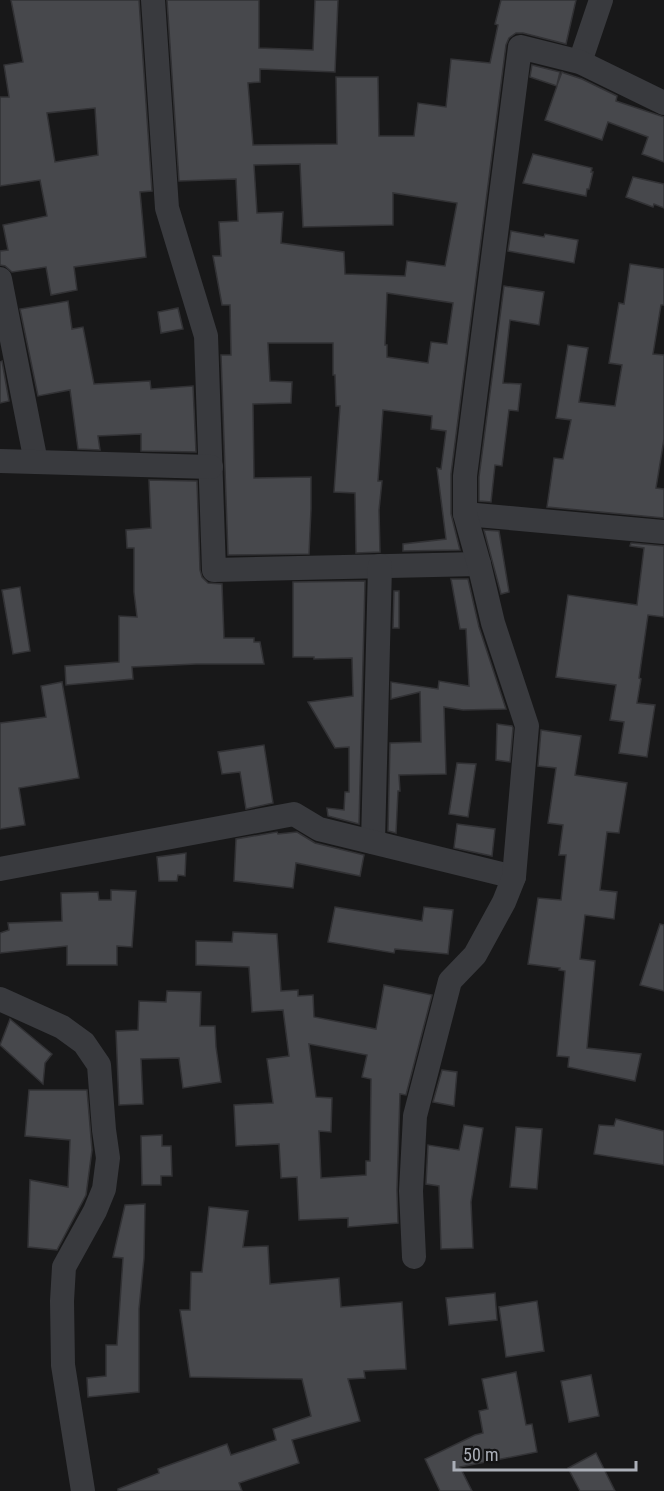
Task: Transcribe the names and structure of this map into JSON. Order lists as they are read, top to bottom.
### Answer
{
  "scale_bar": "50 m"
}
